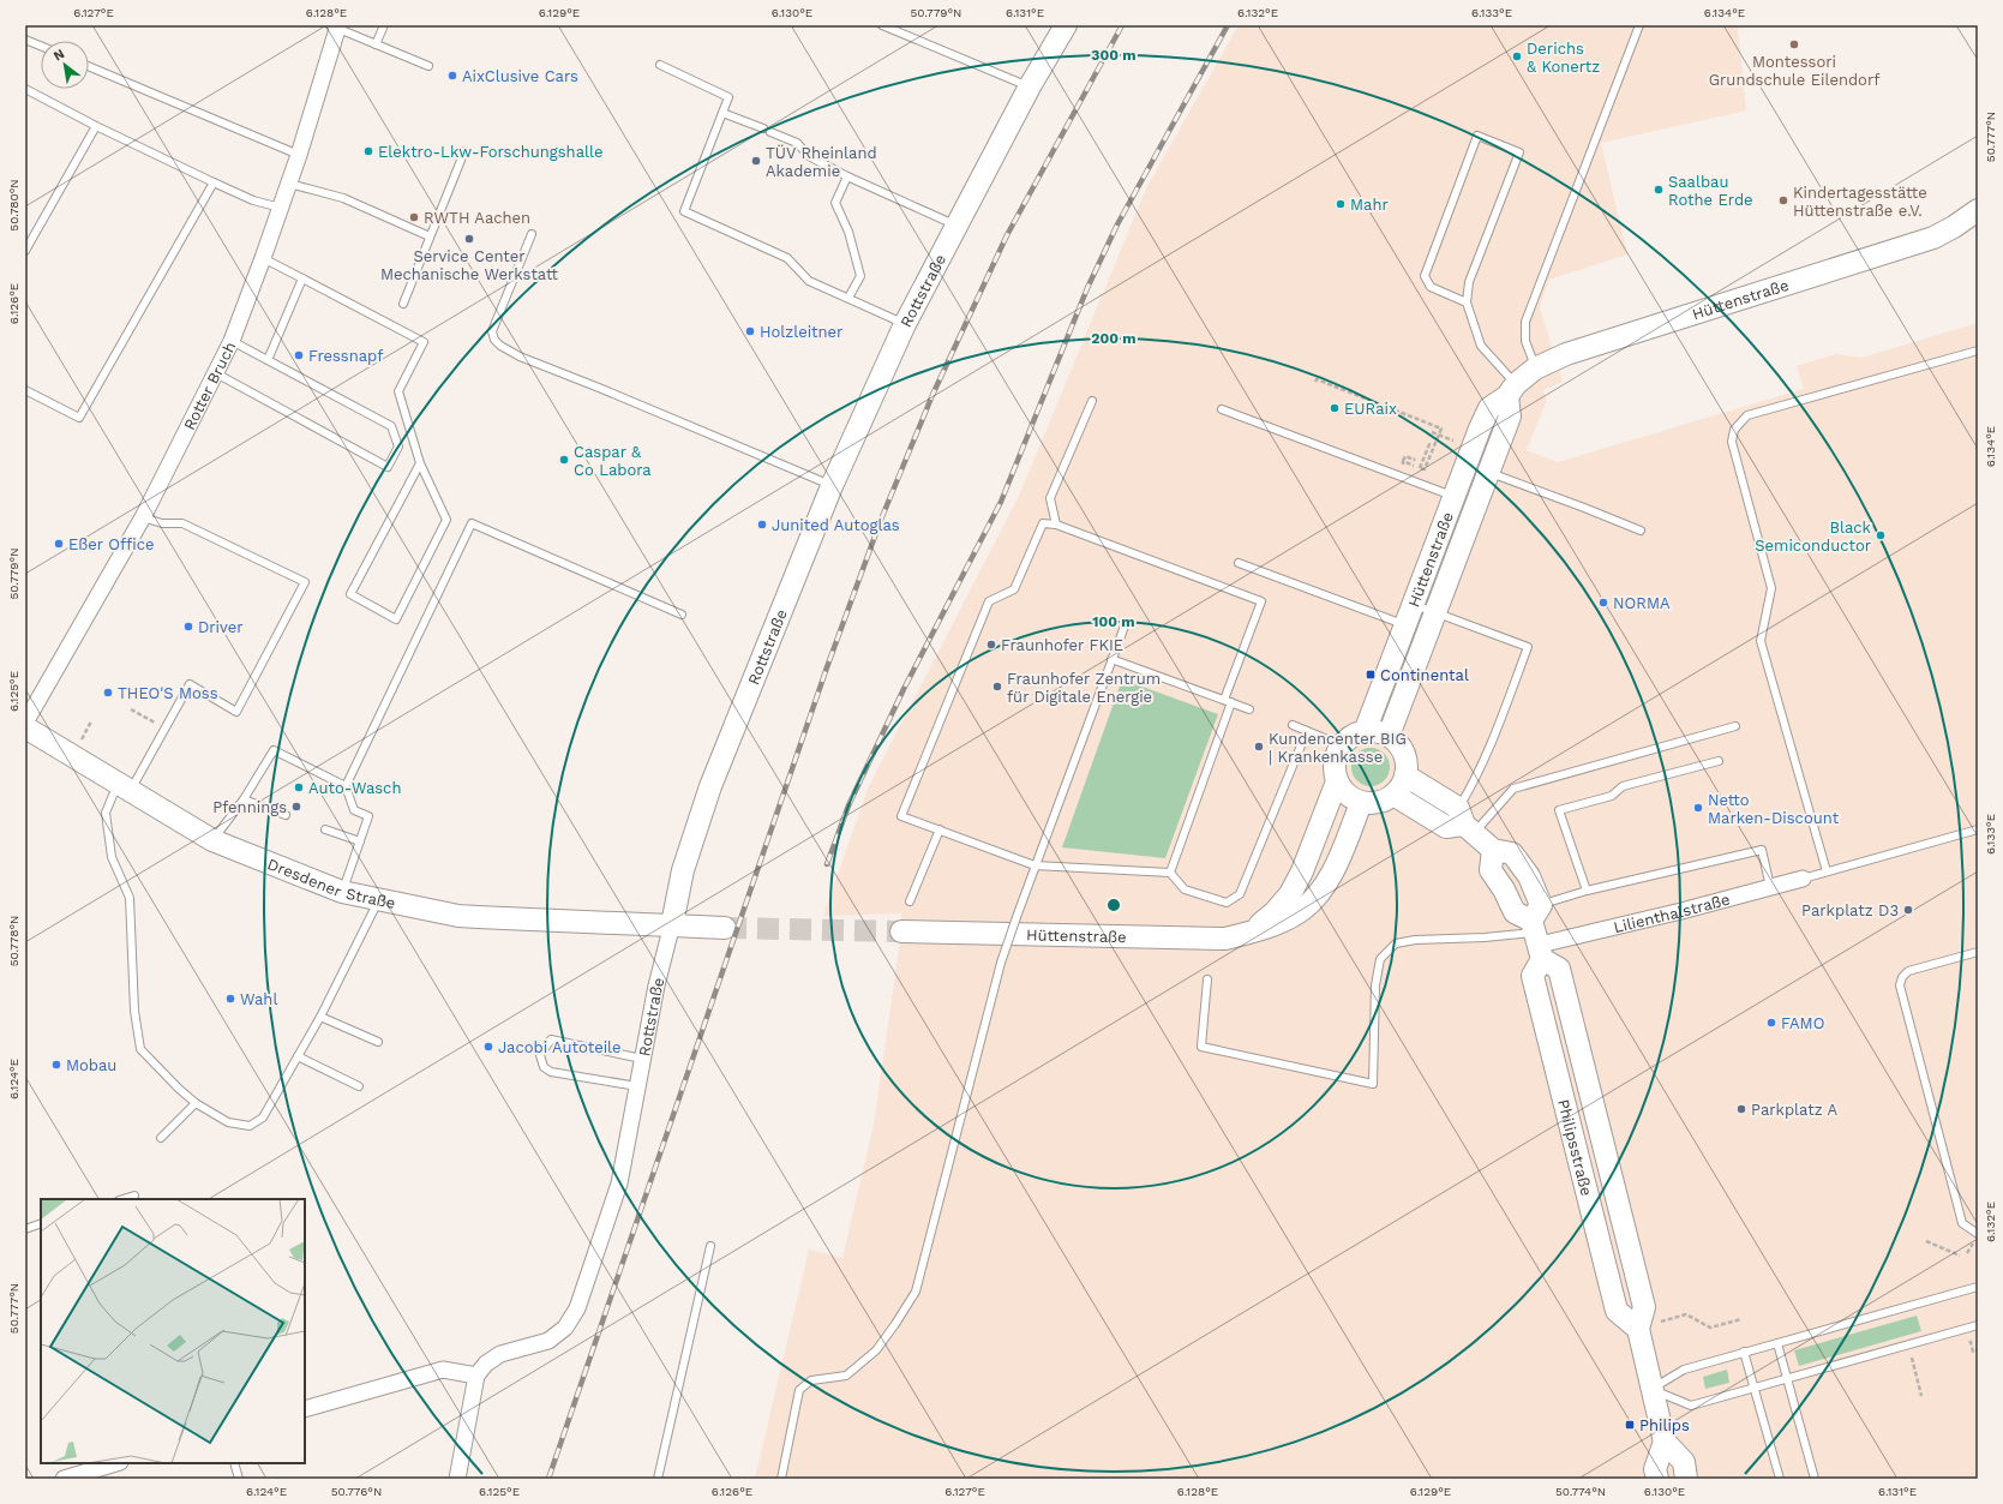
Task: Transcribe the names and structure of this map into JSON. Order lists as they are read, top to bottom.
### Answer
{
  "streets": {
    "street": [
      "Rottstraße",
      "Hüttenstraße",
      "Rotter Bruch",
      "Dresdener Straße",
      "Lilienthalstraße",
      "Philipsstraße"
    ]
  },
  "crossings": [
    ["Rottstraße", "Dresdener Straße"],
    ["Lilienthalstraße", "Philipsstraße"]
  ],
  "places": {
    "other": [
      "Montessori Grundschule Eilendorf",
      "Derichs & Konertz",
      "AixClusive Cars",
      "Elektro-Lkw-Forschungshalle",
      "TÜV Rheinland Akademie",
      "Saalbau Rothe Erde",
      "Kindertagesstätte Hüttenstraße e.V.",
      "Mahr",
      "RWTH Aachen",
      "Service Center Mechanische Werkstatt",
      "Holzleitner",
      "Fressnapf",
      "EURaix",
      "Caspar & Co Labora",
      "Junited Autoglas",
      "Black Semiconductor",
      "Eßer Office",
      "NORMA",
      "Driver",
      "Fraunhofer FKIE",
      "Fraunhofer Zentrum für Digitale Energie",
      "THEO'S Moss",
      "Kundencenter BIG | Krankenkasse",
      "Auto-Wasch",
      "Pfennings",
      "Netto Marken-Discount",
      "Parkplatz D3",
      "Wahl",
      "FAMO",
      "Jacobi Autoteile",
      "Mobau",
      "Parkplatz A"
    ],
    "transit": ["Continental", "Philips"]
  },
  "north": "top left",
  "coordinates": [
    "6.127°E",
    "6.128°E",
    "6.129°E",
    "6.130°E",
    "50.779°N",
    "6.131°E",
    "6.132°E",
    "6.133°E",
    "6.134°E",
    "50.777°N",
    "50.780°N",
    "6.126°E",
    "6.125°E",
    "50.778°N",
    "6.124°E",
    "50.776°N",
    "50.774°N"
  ],
  "rings": ["300 m", "200 m", "100 m"]
}
